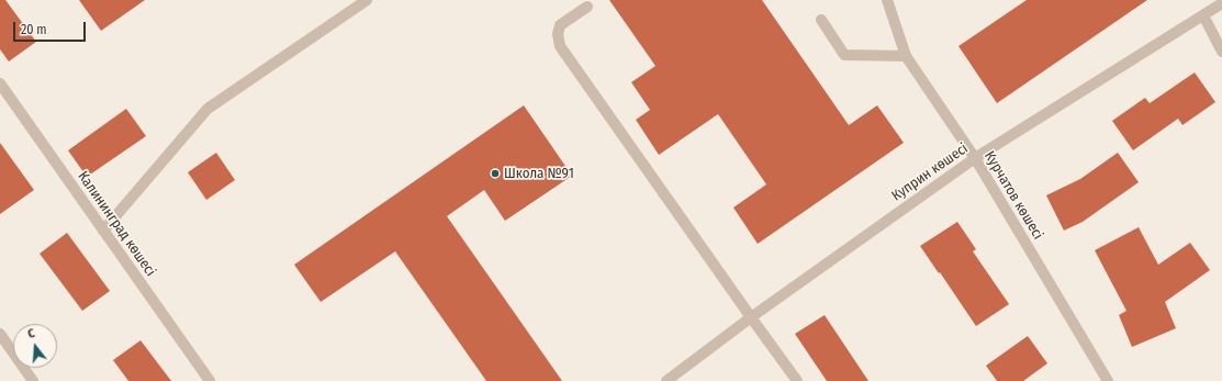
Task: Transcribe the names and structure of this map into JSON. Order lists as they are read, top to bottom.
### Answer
{
  "streets": {
    "street": ["Куприн көшесі", "Курчатов көшесі", "Калининград көшесі"]
  },
  "crossings": [
    ["Куприн көшесі", "Курчатов көшесі"]
  ],
  "places": ["Школа №91"],
  "scale_bar": "20 m",
  "north": "top"
}
